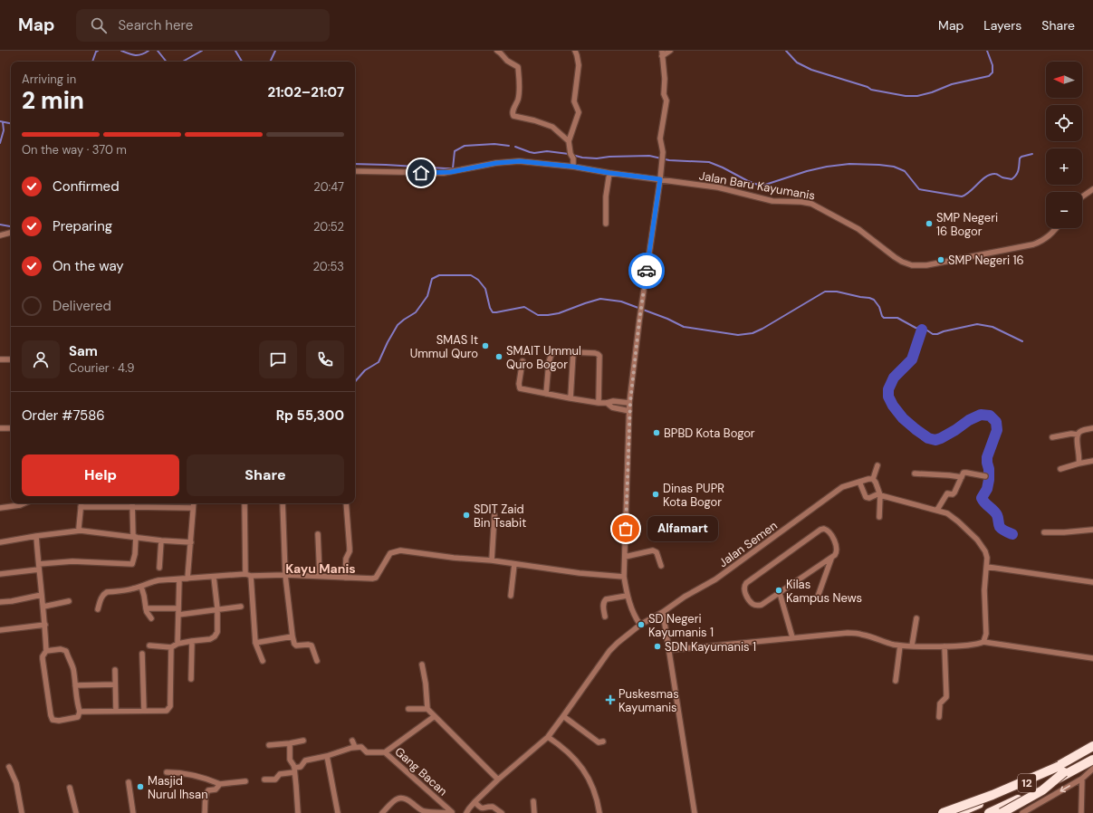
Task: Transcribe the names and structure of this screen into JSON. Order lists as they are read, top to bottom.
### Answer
{
  "streets": {
    "highway": ["12"],
    "street": ["Jalan Baru Kayumanis", "Jalan Semen", "Gang Bacan"]
  },
  "districts": ["Kayu Manis"],
  "places": {
    "other": [
      "SMP Negeri 16 Bogor",
      "SMP Negeri 16",
      "SMAS It Ummul Quro",
      "SMAIT Ummul Quro Bogor",
      "BPBD Kota Bogor",
      "Dinas PUPR Kota Bogor",
      "SDIT Zaid Bin Tsabit",
      "Alfamart",
      "Kilas Kampus News",
      "SD Negeri Kayumanis 1",
      "SDN Kayumanis 1",
      "Masjid Nurul Ihsan"
    ],
    "health": ["Puskesmas Kayumanis"]
  },
  "north": "left",
  "page": {
    "header": "Map",
    "search": "Search here",
    "nav": ["Map", "Layers", "Share"],
    "map_buttons": ["+", "−"],
    "heading": ["2 min", "Arriving in", "21:02–21:07"],
    "panel": [
      "Sam",
      "Courier · 4.9",
      "Order #7586",
      "Rp 55,300"
    ],
    "bar": "On the way · 370 m",
    "list": [
      ["Confirmed", "20:47"],
      ["Preparing", "20:52"],
      ["On the way", "20:53"],
      "Delivered"
    ],
    "buttons": ["Help", "Share"],
    "bubble": "Alfamart"
  }
}
